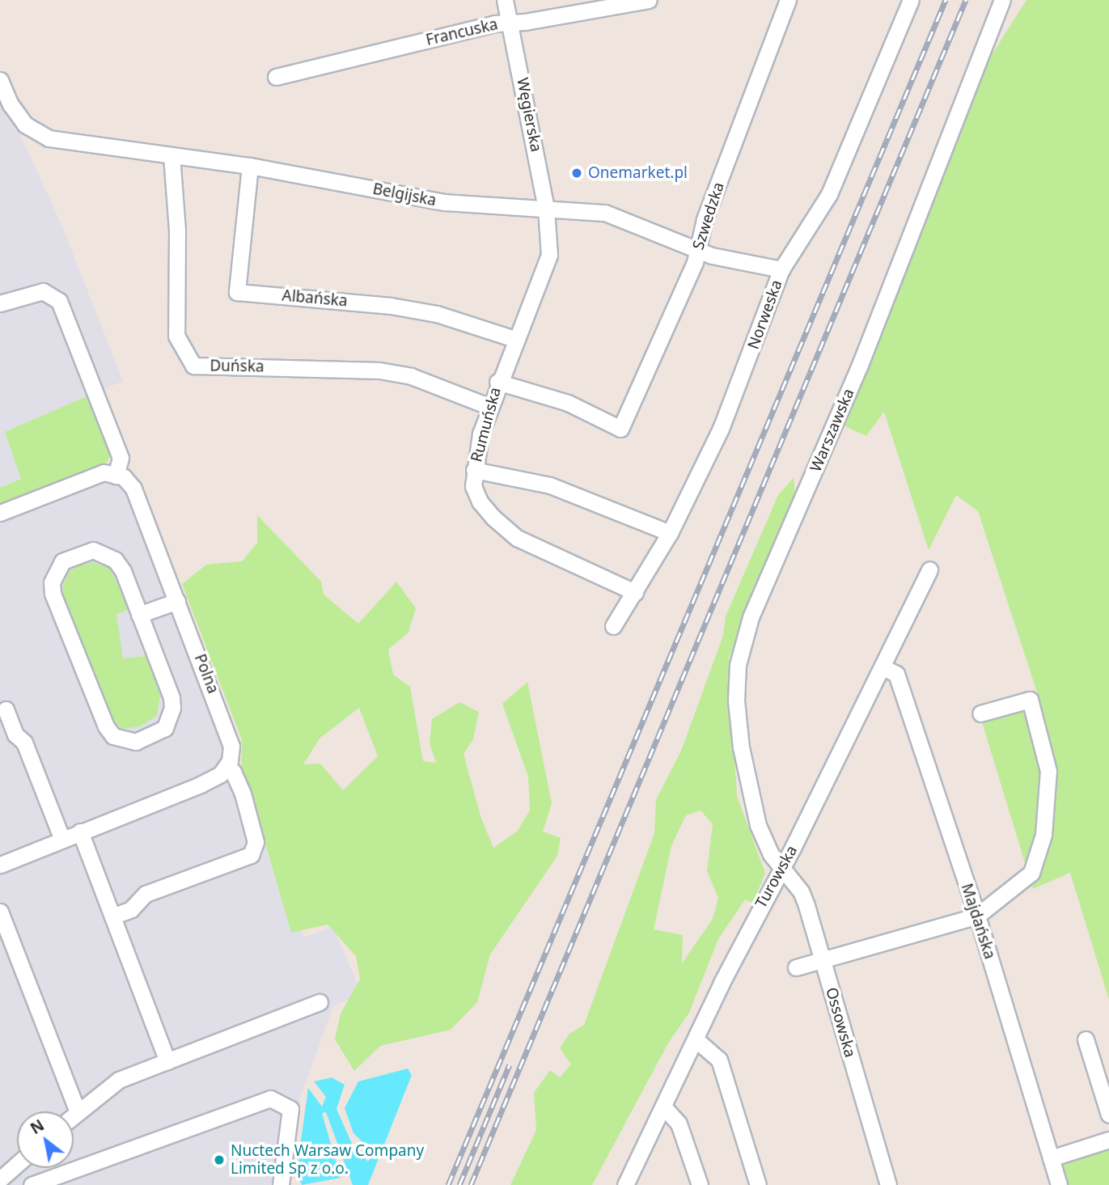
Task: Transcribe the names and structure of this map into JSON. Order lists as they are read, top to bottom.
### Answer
{
  "streets": {
    "street": [
      "Francuska",
      "Węgierska",
      "Belgijska",
      "Szwedzka",
      "Albańska",
      "Norweska",
      "Duńska",
      "Rumuńska",
      "Warszawska",
      "Polna",
      "Turowska",
      "Majdańska",
      "Ossowska"
    ]
  },
  "crossings": [
    ["Francuska", "Węgierska"],
    ["Węgierska", "Belgijska"],
    ["Węgierska", "Rumuńska"],
    ["Belgijska", "Szwedzka"],
    ["Belgijska", "Albańska"],
    ["Belgijska", "Norweska"],
    ["Belgijska", "Duńska"],
    ["Belgijska", "Rumuńska"],
    ["Szwedzka", "Rumuńska"],
    ["Albańska", "Rumuńska"],
    ["Norweska", "Rumuńska"],
    ["Duńska", "Rumuńska"],
    ["Warszawska", "Turowska"],
    ["Warszawska", "Ossowska"],
    ["Turowska", "Majdańska"],
    ["Turowska", "Ossowska"]
  ],
  "places": ["Onemarket.pl", "Nuctech Warsaw Company Limited Sp z o.o."],
  "north": "top left"
}
